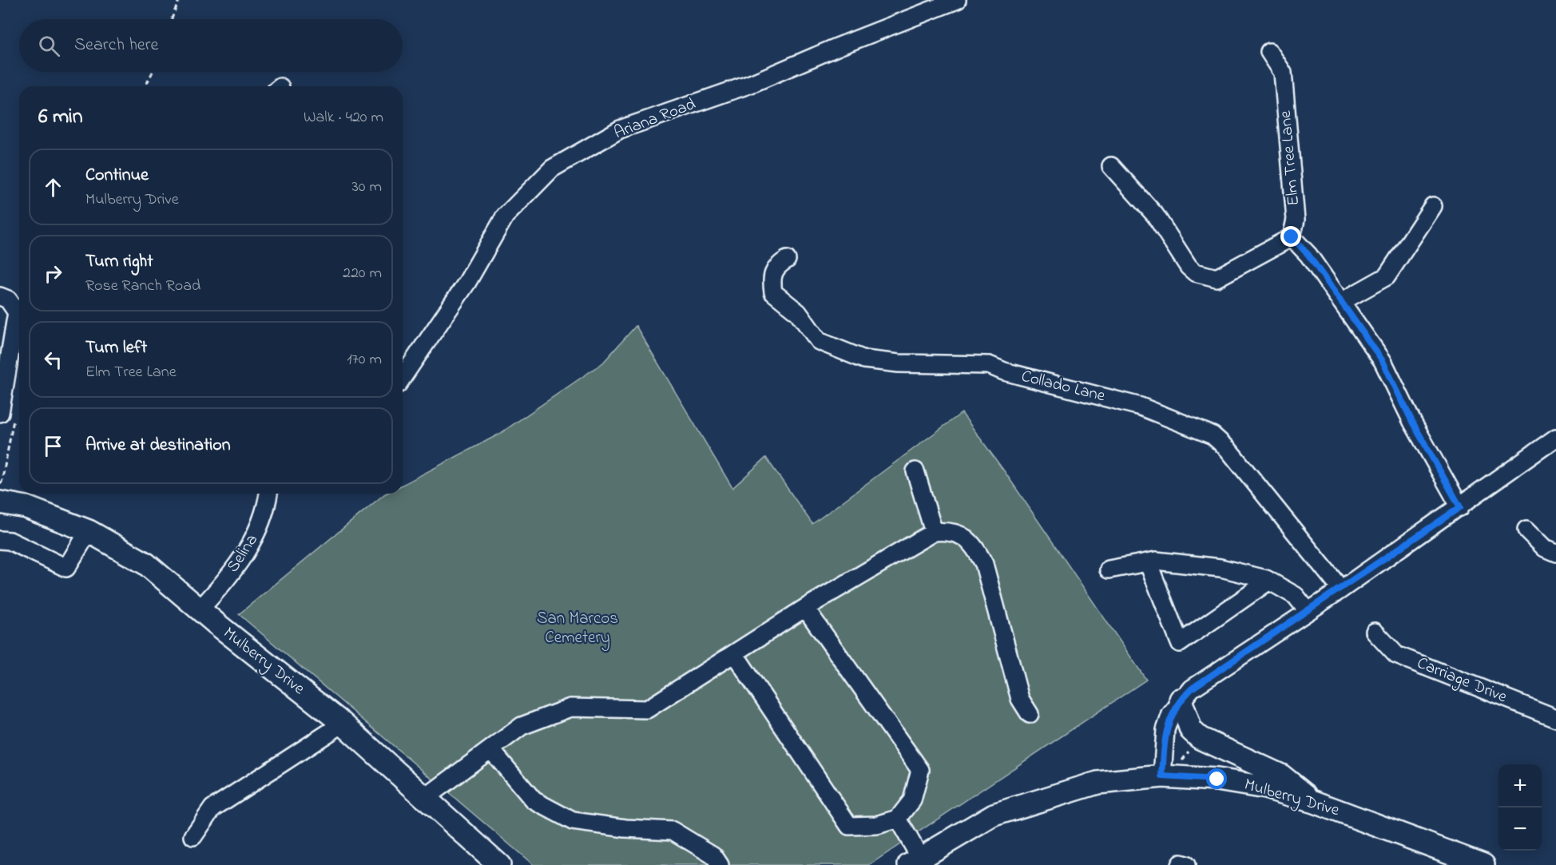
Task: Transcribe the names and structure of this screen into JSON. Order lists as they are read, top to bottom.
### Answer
{
  "streets": {
    "main road": ["Mulberry Drive"],
    "street": [
      "Ariana Road",
      "Elm Tree Lane",
      "Collado Lane",
      "Selina",
      "Carriage Drive"
    ]
  },
  "crossings": [
    ["Selina", "Mulberry Drive"]
  ],
  "parks": ["San Marcos Cemetery"],
  "page": {
    "search": "Search here",
    "heading": ["6 min", "Walk · 420 m"],
    "list": [
      ["Continue", "Mulberry Drive", "30 m"],
      ["Turn right", "Rose Ranch Road", "220 m"],
      ["Turn left", "Elm Tree Lane", "170 m"],
      "Arrive at destination"
    ],
    "map_buttons": ["+", "−"]
  }
}
